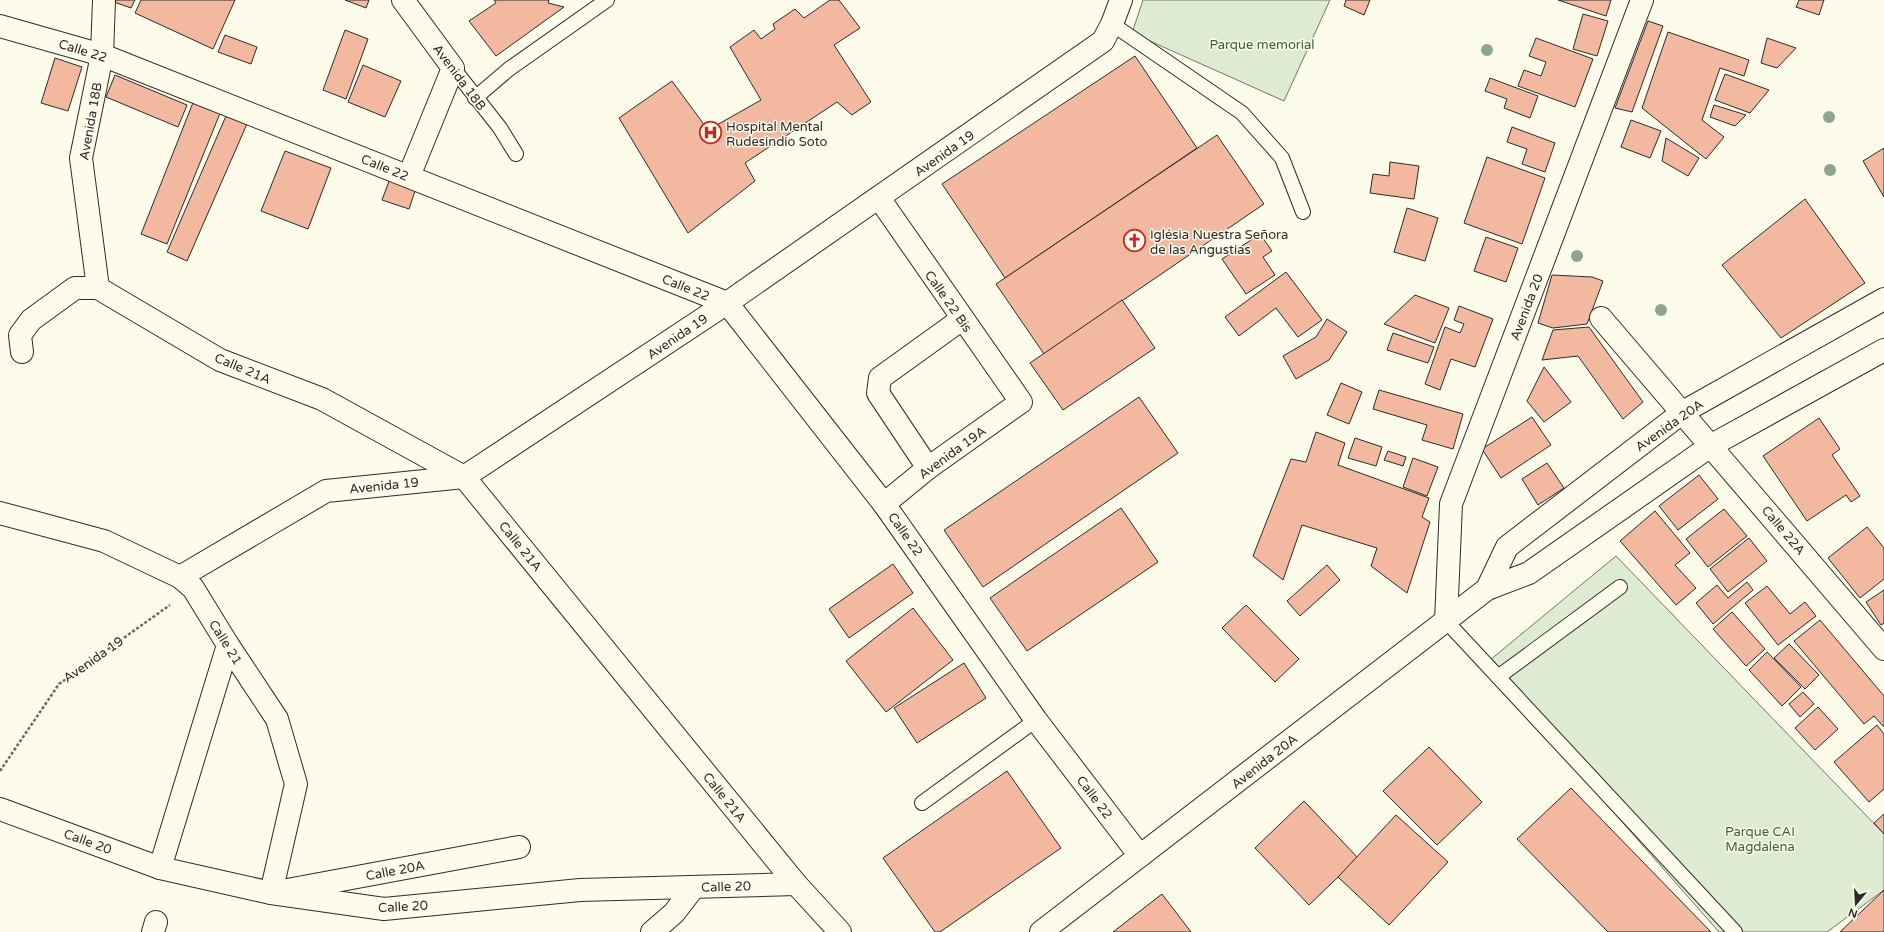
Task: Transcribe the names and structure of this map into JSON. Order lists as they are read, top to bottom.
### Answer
{
  "streets": {
    "street": [
      "Calle 22",
      "Avenida 18B",
      "Avenida 19",
      "Calle 22 Bis",
      "Avenida 20",
      "Calle 21A",
      "Avenida 20A",
      "Avenida 19A",
      "Calle 22A",
      "Calle 21",
      "Calle 20",
      "Calle 20A"
    ]
  },
  "crossings": [
    ["Calle 22", "Avenida 18B"],
    ["Calle 22", "Avenida 19"],
    ["Calle 22", "Avenida 20A"],
    ["Calle 22", "Avenida 19A"],
    ["Avenida 18B", "Calle 21A"],
    ["Avenida 19", "Calle 22 Bis"],
    ["Avenida 19", "Calle 21A"],
    ["Avenida 19", "Calle 21"],
    ["Calle 22 Bis", "Avenida 19A"],
    ["Avenida 20", "Avenida 20A"],
    ["Calle 21A", "Calle 20"],
    ["Avenida 20A", "Calle 22A"],
    ["Calle 21", "Calle 20"],
    ["Calle 21", "Calle 20A"],
    ["Calle 20", "Calle 20A"]
  ],
  "parks": ["Parque memorial", "Parque CAI Magdalena"],
  "places": {
    "hospital": ["Hospital Mental Rudesindio Soto"],
    "church": ["Iglésia Nuestra Señora de las Angustias"]
  },
  "north": "bottom"
}
